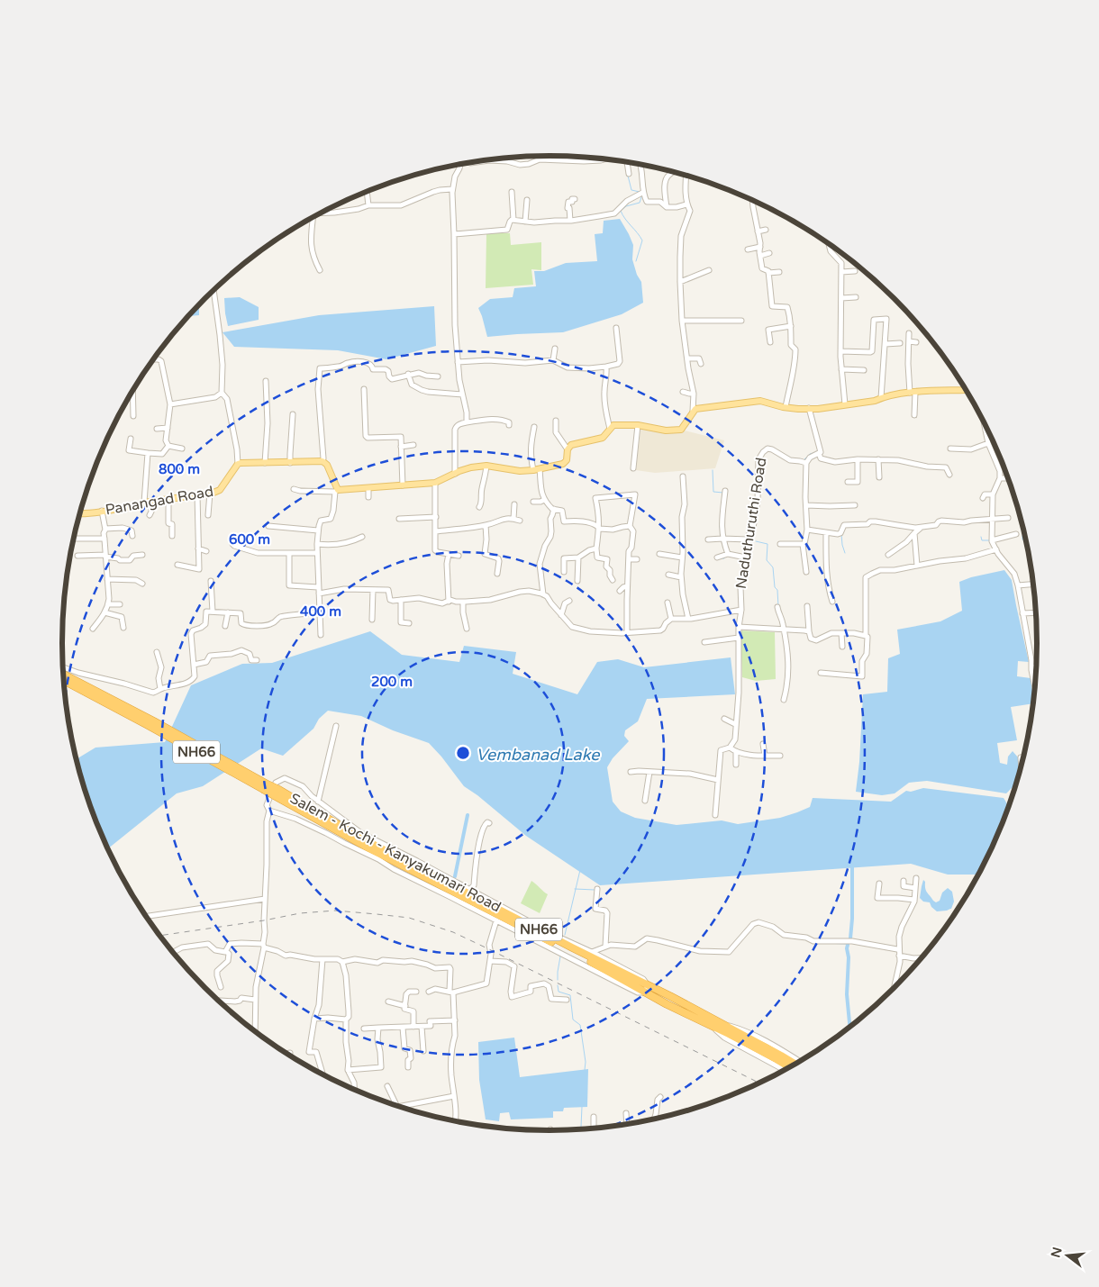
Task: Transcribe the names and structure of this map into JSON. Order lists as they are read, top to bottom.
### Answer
{
  "streets": {
    "highway": ["NH66", "Salem - Kochi - Kanyakumari Road"],
    "main road": ["Panangad Road"],
    "street": ["Naduthuruthi Road"]
  },
  "crossings": [
    ["NH66", "Salem - Kochi - Kanyakumari Road"]
  ],
  "water": ["Vembanad Lake"],
  "north": "left",
  "rings": [
    "800 m",
    "600 m",
    "400 m",
    "200 m"
  ]
}
